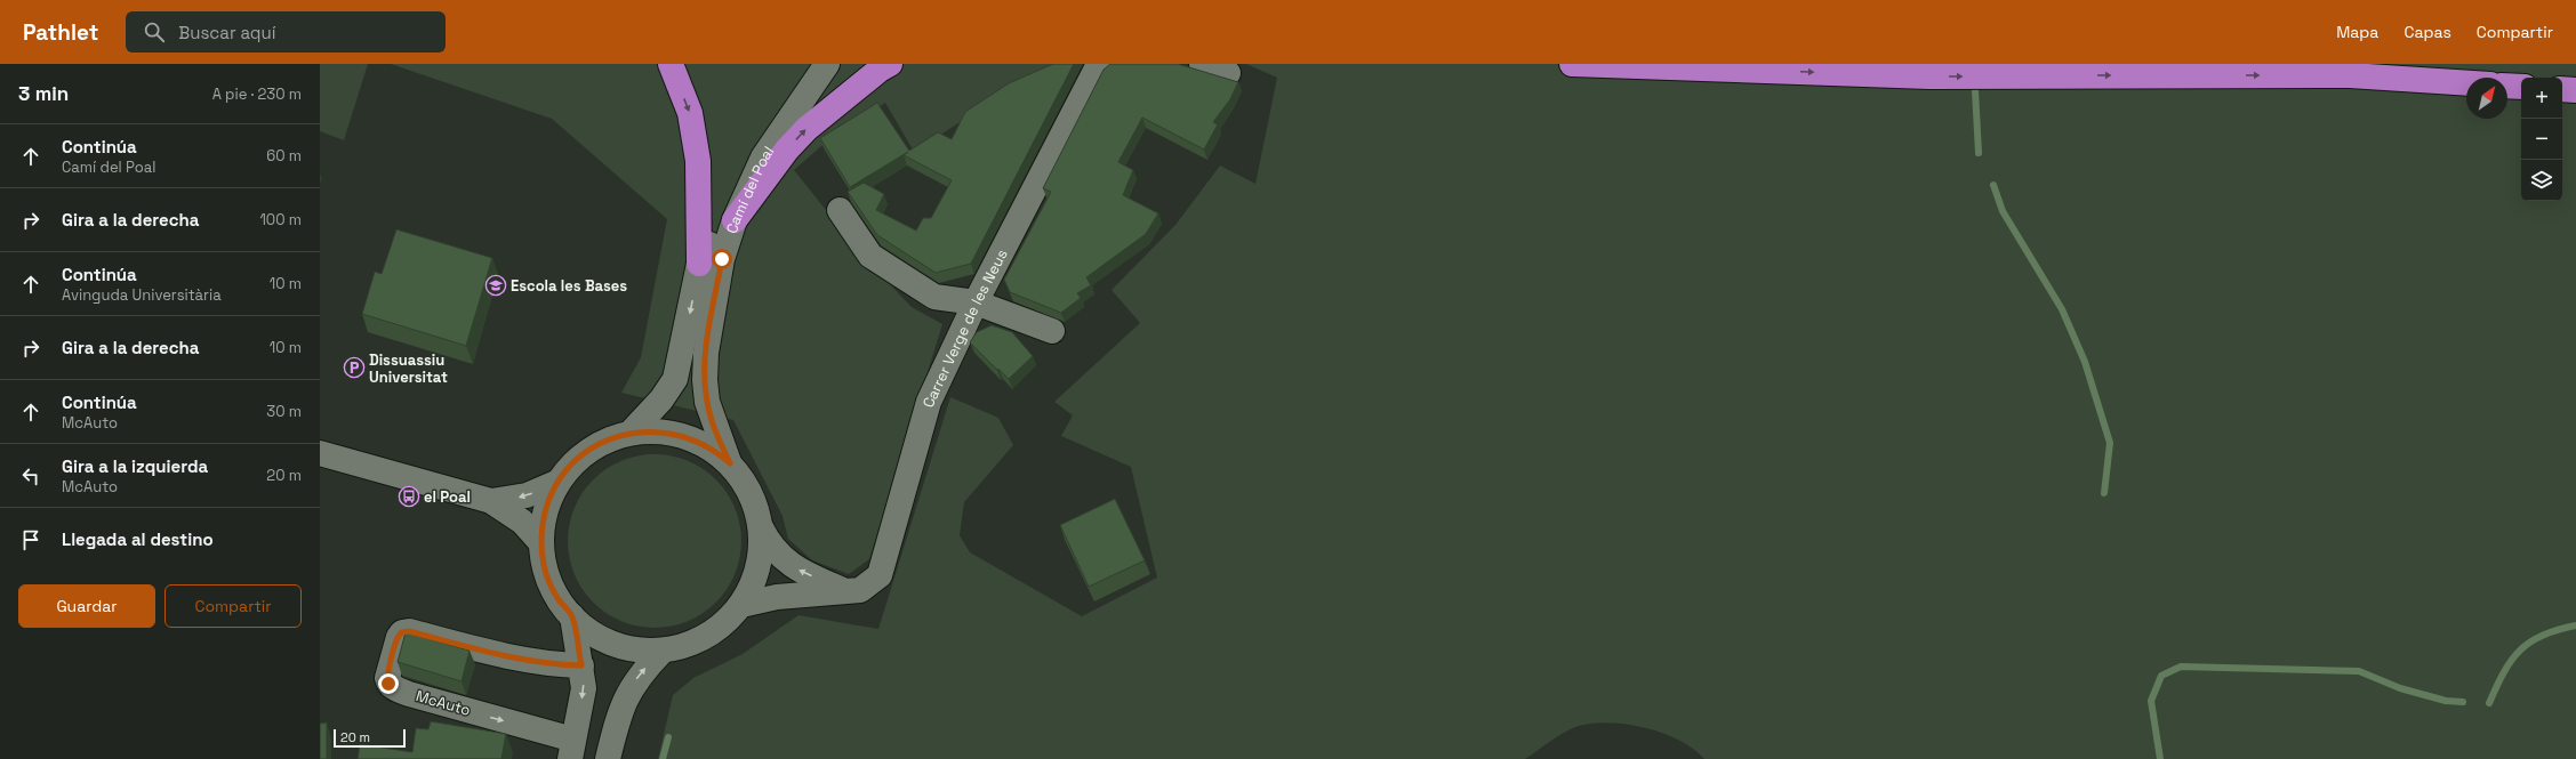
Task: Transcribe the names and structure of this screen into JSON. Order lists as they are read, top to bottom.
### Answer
{
  "streets": {
    "street": ["Camí del Poal", "Carrer Verge de les Neus", "McAuto"]
  },
  "places": {
    "school or university": ["Escola les Bases"],
    "parking": ["Dissuassiu Universitat"],
    "bus stop": ["el Poal"]
  },
  "scale_bar": "20 m",
  "north": "top right",
  "page": {
    "header": "Pathlet",
    "search": "Buscar aquí",
    "nav": ["Mapa", "Capas", "Compartir"],
    "heading": ["3 min", "A pie · 230 m"],
    "map_buttons": ["+", "−"],
    "list": [
      ["Continúa", "Camí del Poal", "60 m"],
      ["Gira a la derecha", "100 m"],
      ["Continúa", "Avinguda Universitària", "10 m"],
      ["Gira a la derecha", "10 m"],
      ["Continúa", "McAuto", "30 m"],
      ["Gira a la izquierda", "McAuto", "20 m"],
      "Llegada al destino"
    ],
    "buttons": ["Guardar", "Compartir"],
    "scale": "20 m"
  }
}
